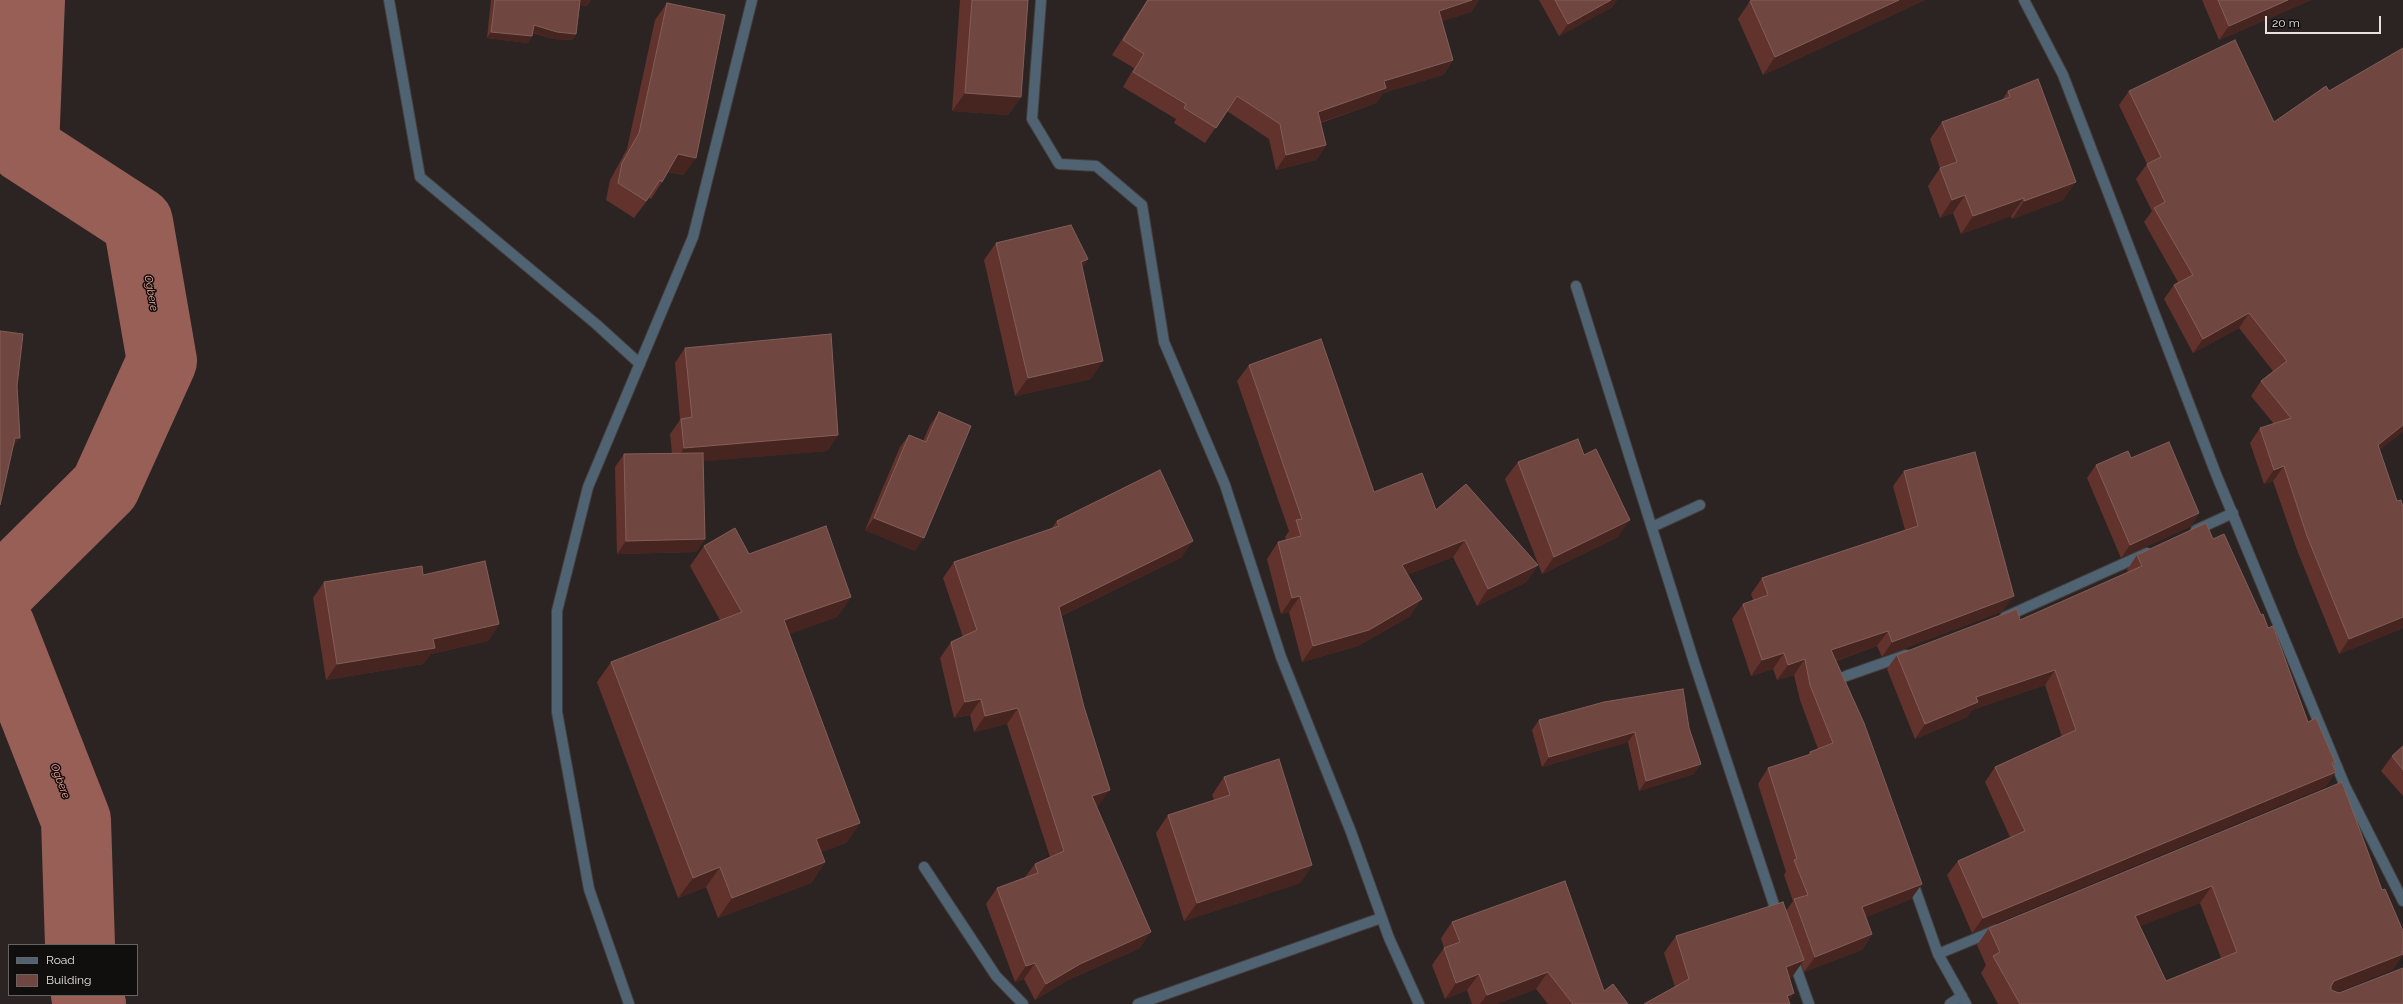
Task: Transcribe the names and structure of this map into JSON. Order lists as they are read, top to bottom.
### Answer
{
  "water": ["Ogbere"],
  "legend": ["Road", "Building"],
  "scale_bar": "20 m"
}
